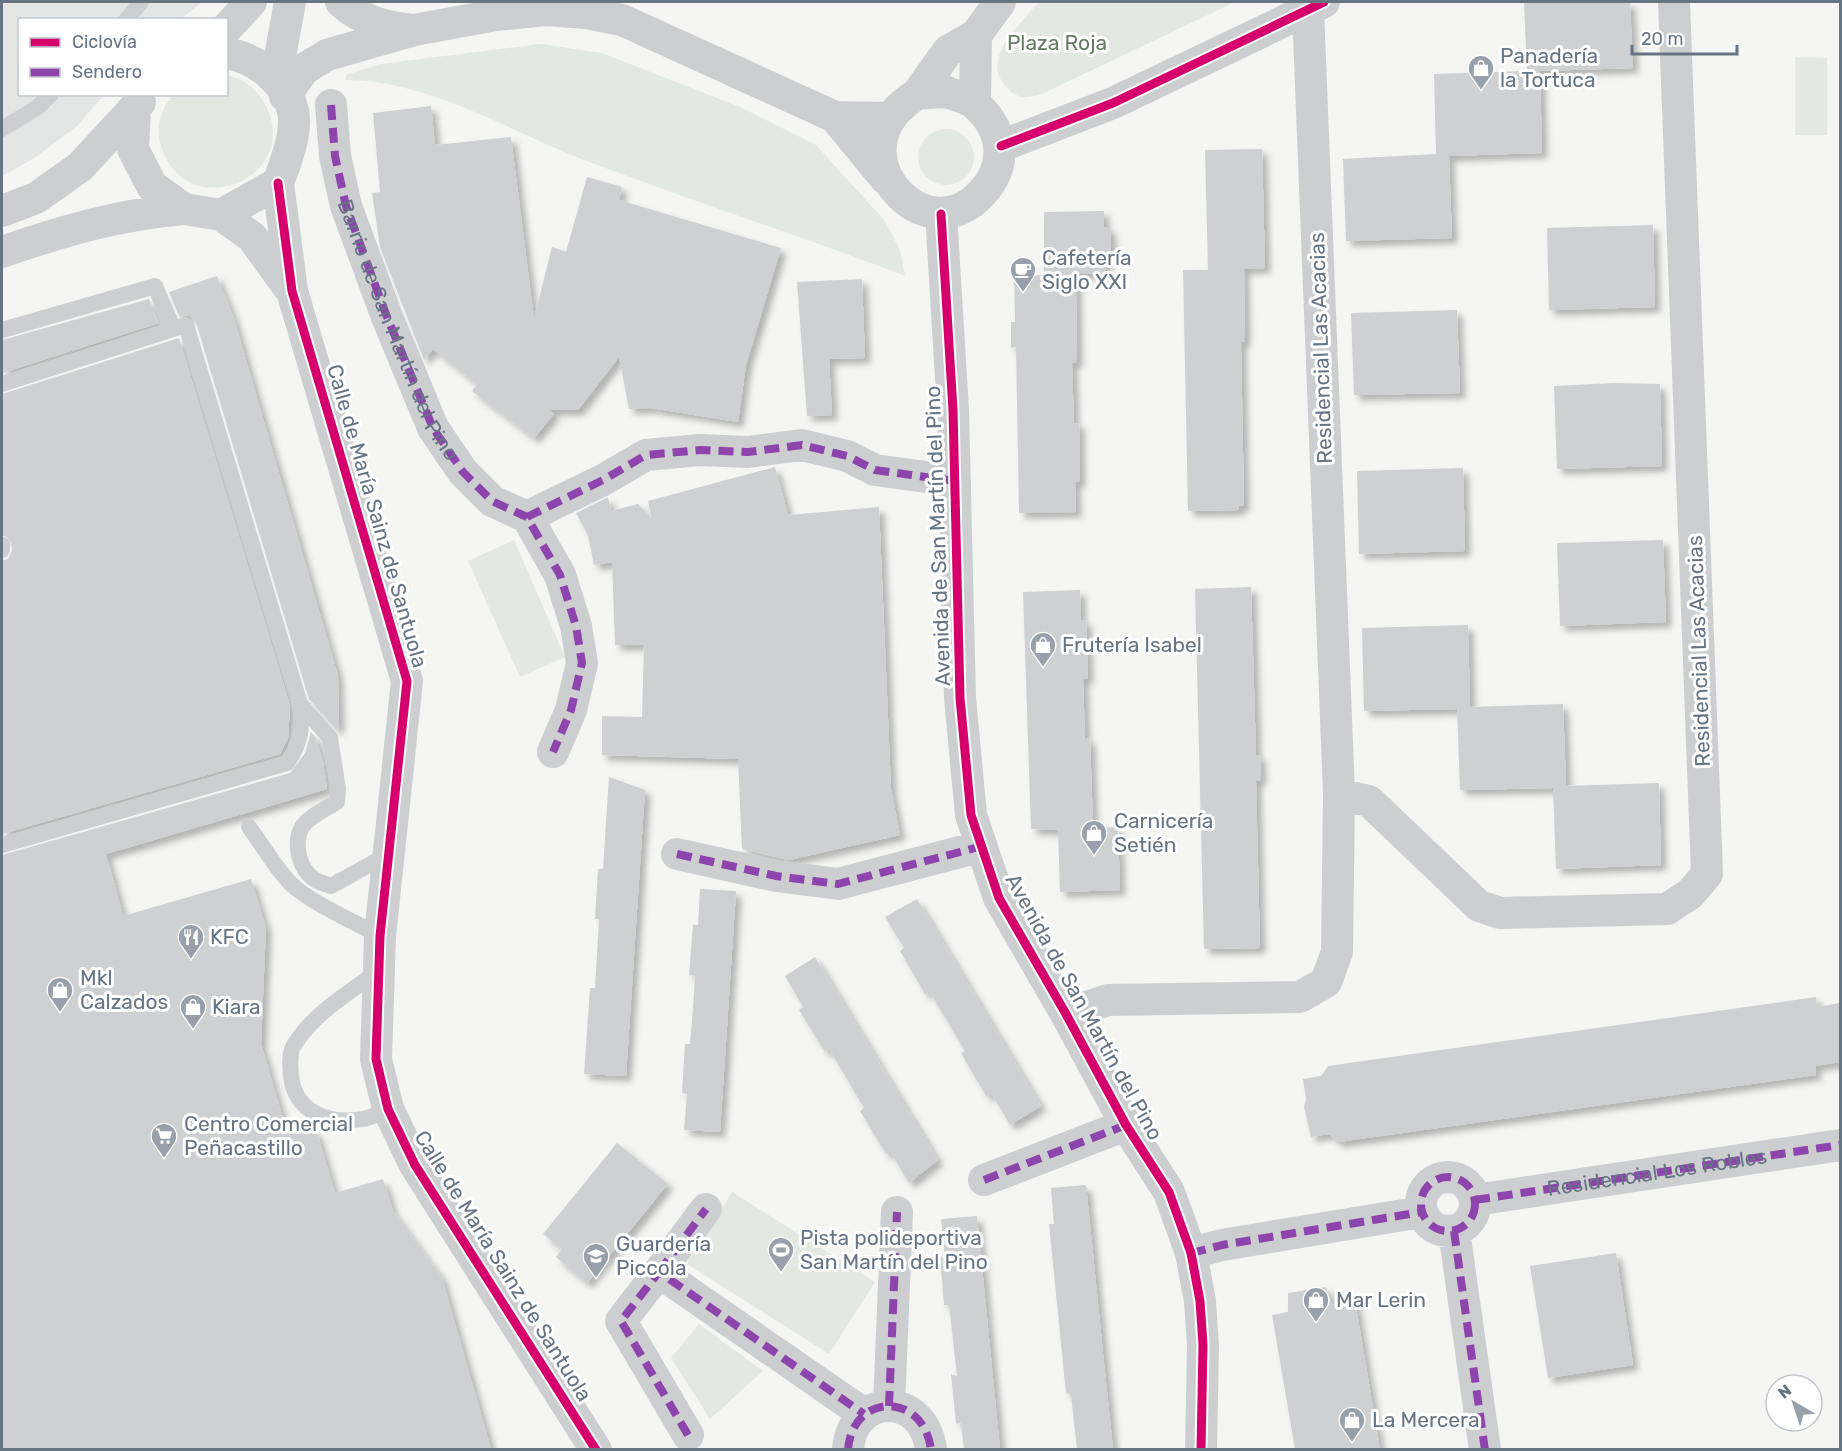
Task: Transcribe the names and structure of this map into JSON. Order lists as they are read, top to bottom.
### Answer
{
  "streets": {
    "street": [
      "Barrio de San Martín del Pino",
      "Residencial Las Acacias",
      "Calle de María Sainz de Santuola",
      "Avenida de San Martín del Pino",
      "Residencial Los Robles"
    ]
  },
  "crossings": [
    ["Residencial Las Acacias", "Avenida de San Martín del Pino"]
  ],
  "parks": ["Plaza Roja"],
  "places": {
    "shop": [
      "Panadería la Tortuca",
      "Frutería Isabel",
      "Carnicería Setién",
      "Mkl Calzados",
      "Kiara",
      "Mar Lerin",
      "La Mercera"
    ],
    "cafe": ["Cafetería Siglo XXI"],
    "restaurant": ["KFC"],
    "supermarket": ["Centro Comercial Peñacastillo"],
    "sports": ["Pista polideportiva San Martín del Pino"],
    "school or university": ["Guardería Piccola"]
  },
  "legend": ["Ciclovía", "Sendero"],
  "scale_bar": "20 m",
  "north": "top left"
}
